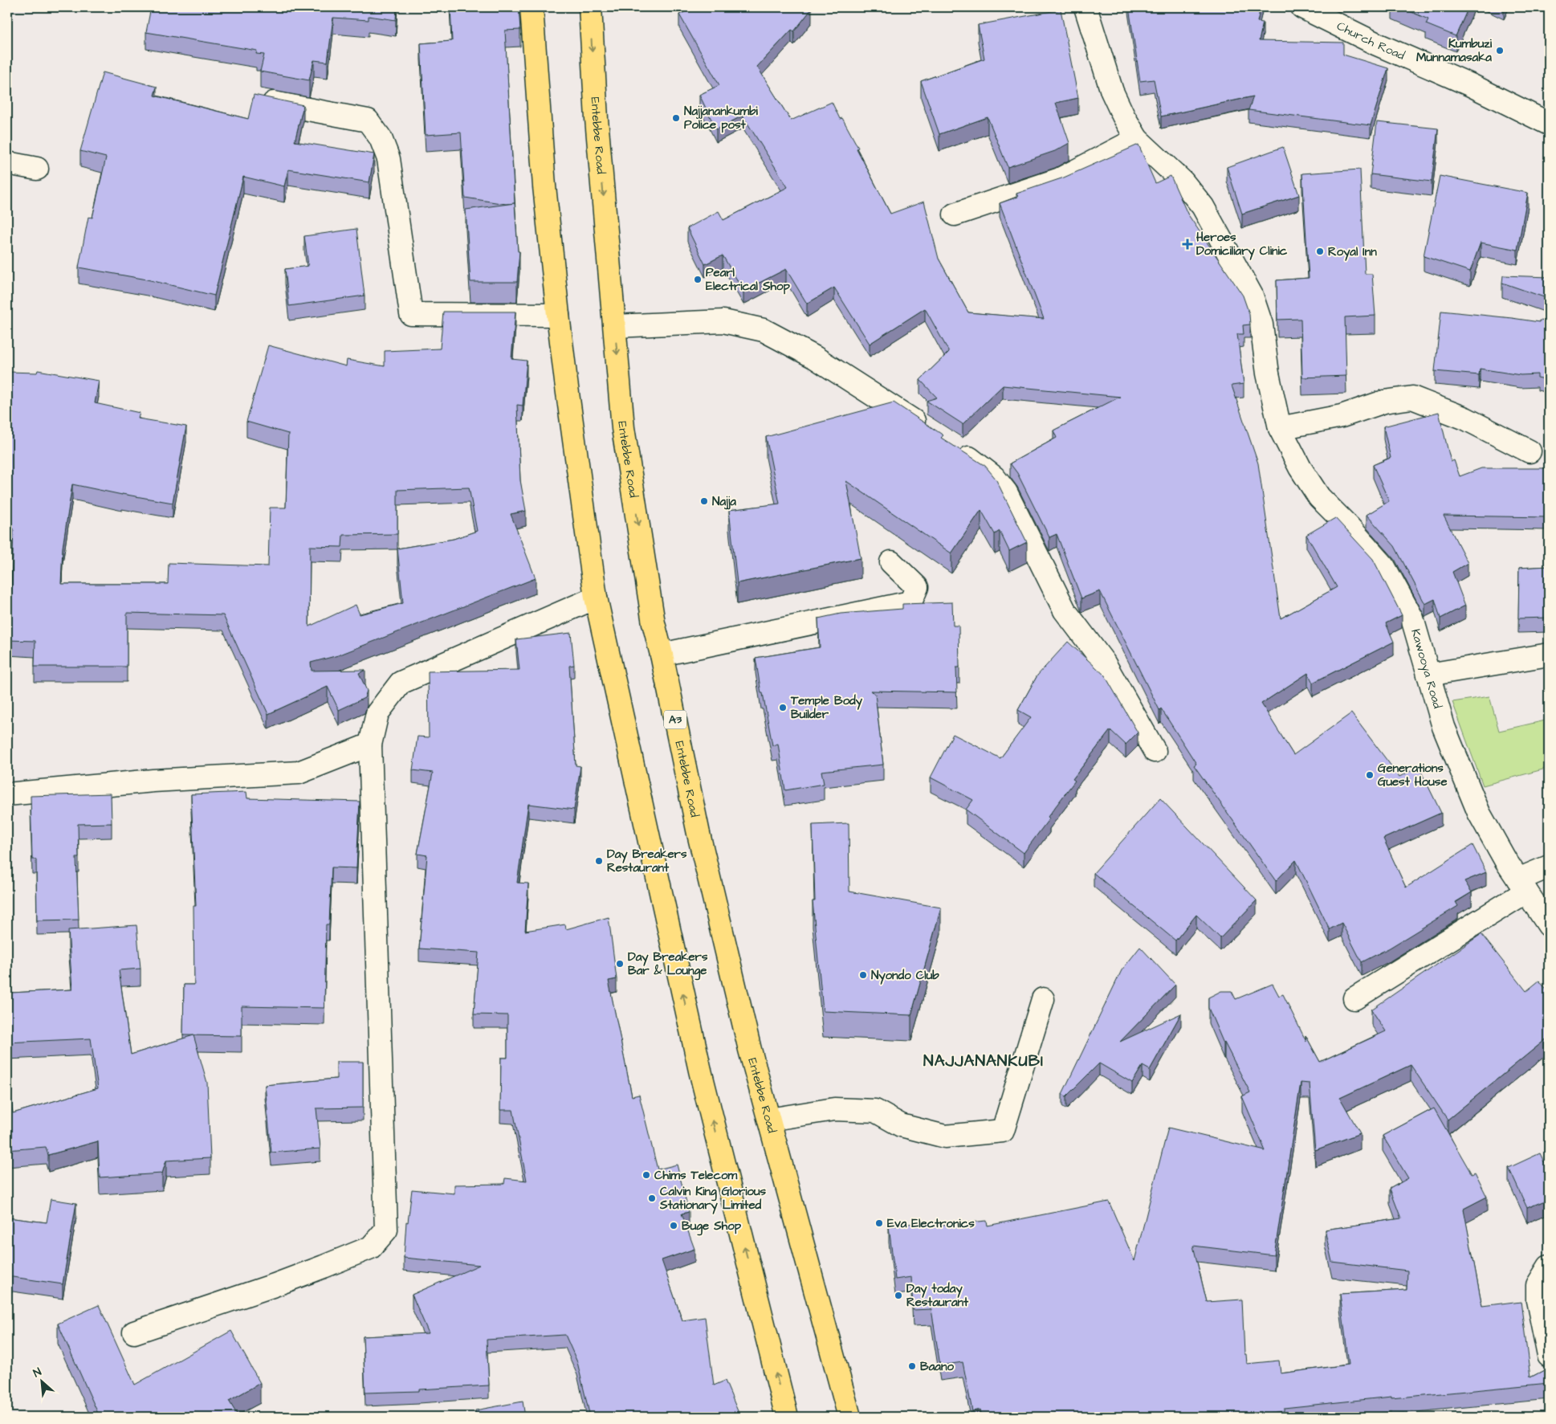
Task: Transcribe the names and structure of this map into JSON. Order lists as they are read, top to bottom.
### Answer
{
  "streets": {
    "main road": ["Entebbe Road", "A3"],
    "street": ["Church Road", "Kawooya Road"]
  },
  "districts": ["NAJJANANKUBI"],
  "places": {
    "other": [
      "Kumbuzi Munnamasaka",
      "Najjanankumbi Police post",
      "Royal Inn",
      "Pearl Electrical Shop",
      "Najja",
      "Temple Body Builder",
      "Generations Guest House",
      "Day Breakers Restaurant",
      "Day Breakers Bar & Lounge",
      "Nyondo Club",
      "Chims Telecom",
      "Calvin King Glorious Stationary Limited",
      "Eva Electronics",
      "Buge Shop",
      "Day today Restaurant",
      "Baano"
    ],
    "health": ["Heroes Domiciliary Clinic"]
  },
  "north": "top left"
}
